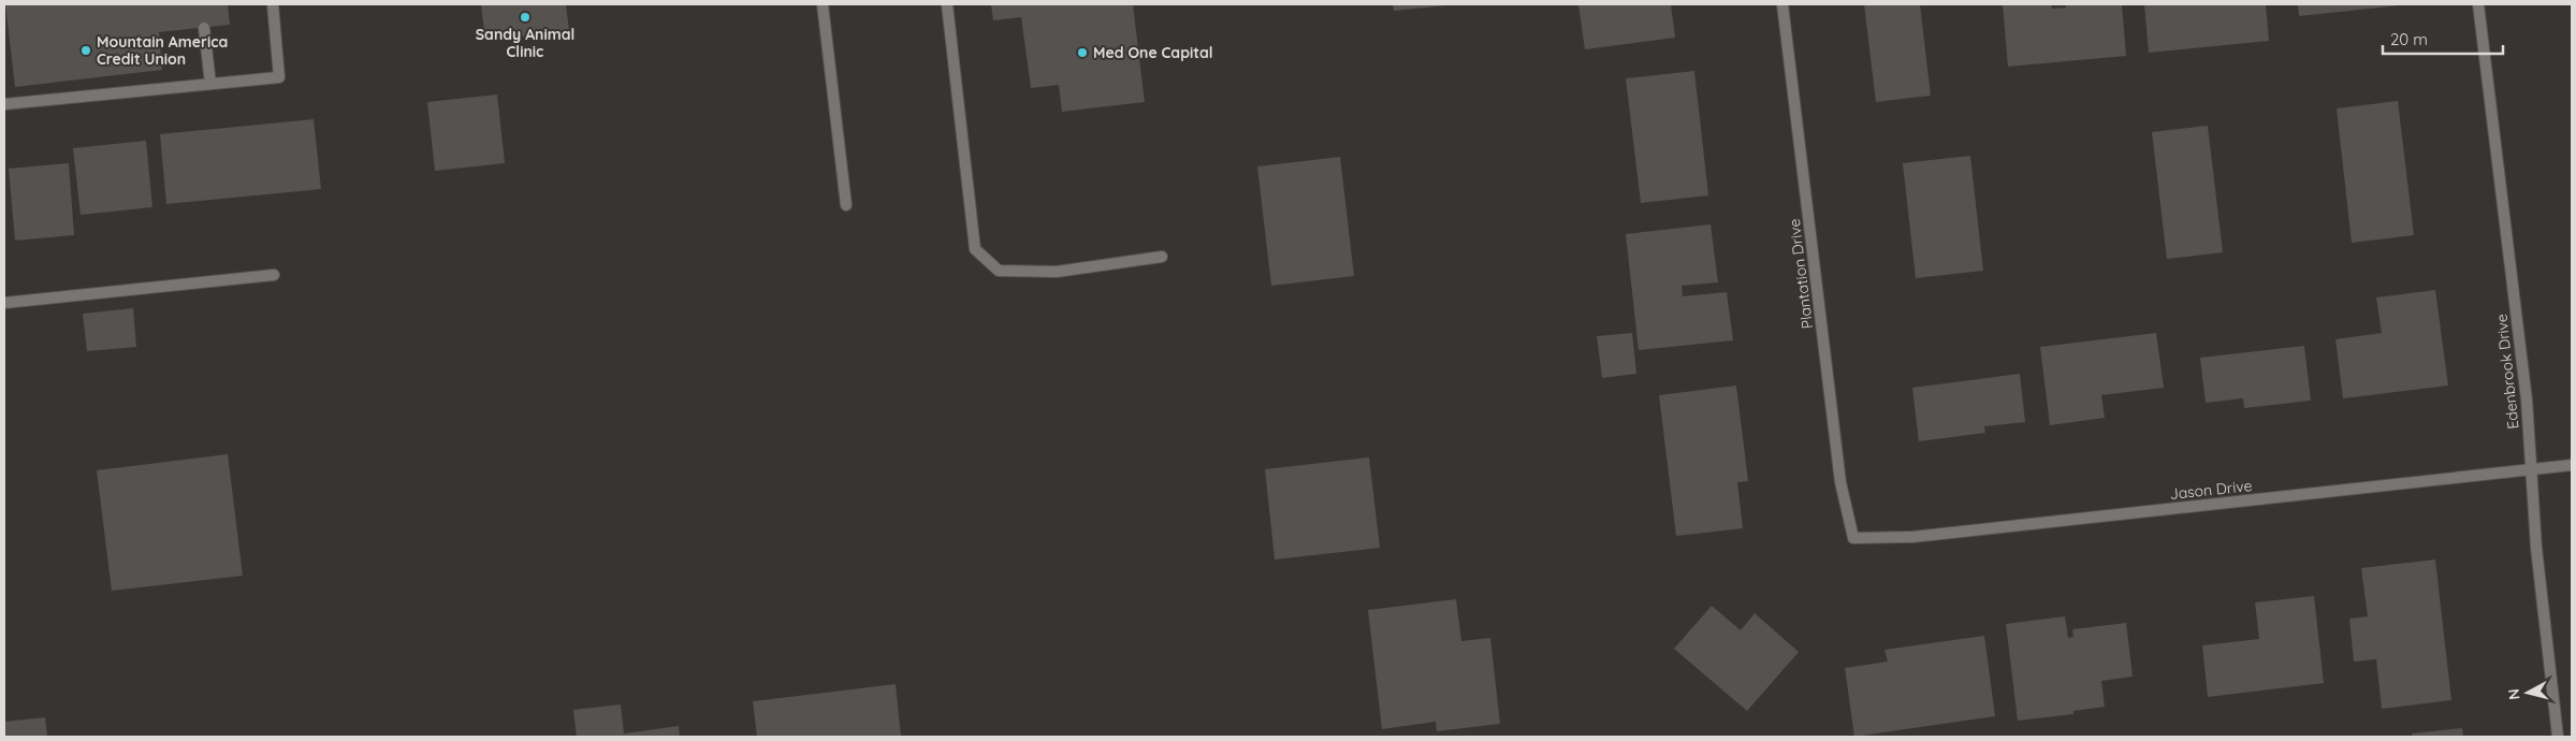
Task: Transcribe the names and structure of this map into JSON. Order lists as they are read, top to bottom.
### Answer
{
  "streets": {
    "street": ["Plantation Drive", "Edenbrook Drive", "Jason Drive"]
  },
  "crossings": [
    ["Plantation Drive", "Jason Drive"],
    ["Edenbrook Drive", "Jason Drive"]
  ],
  "places": ["Sandy Animal Clinic", "Mountain America Credit Union", "Med One Capital"],
  "scale_bar": "20 m",
  "north": "left"
}
